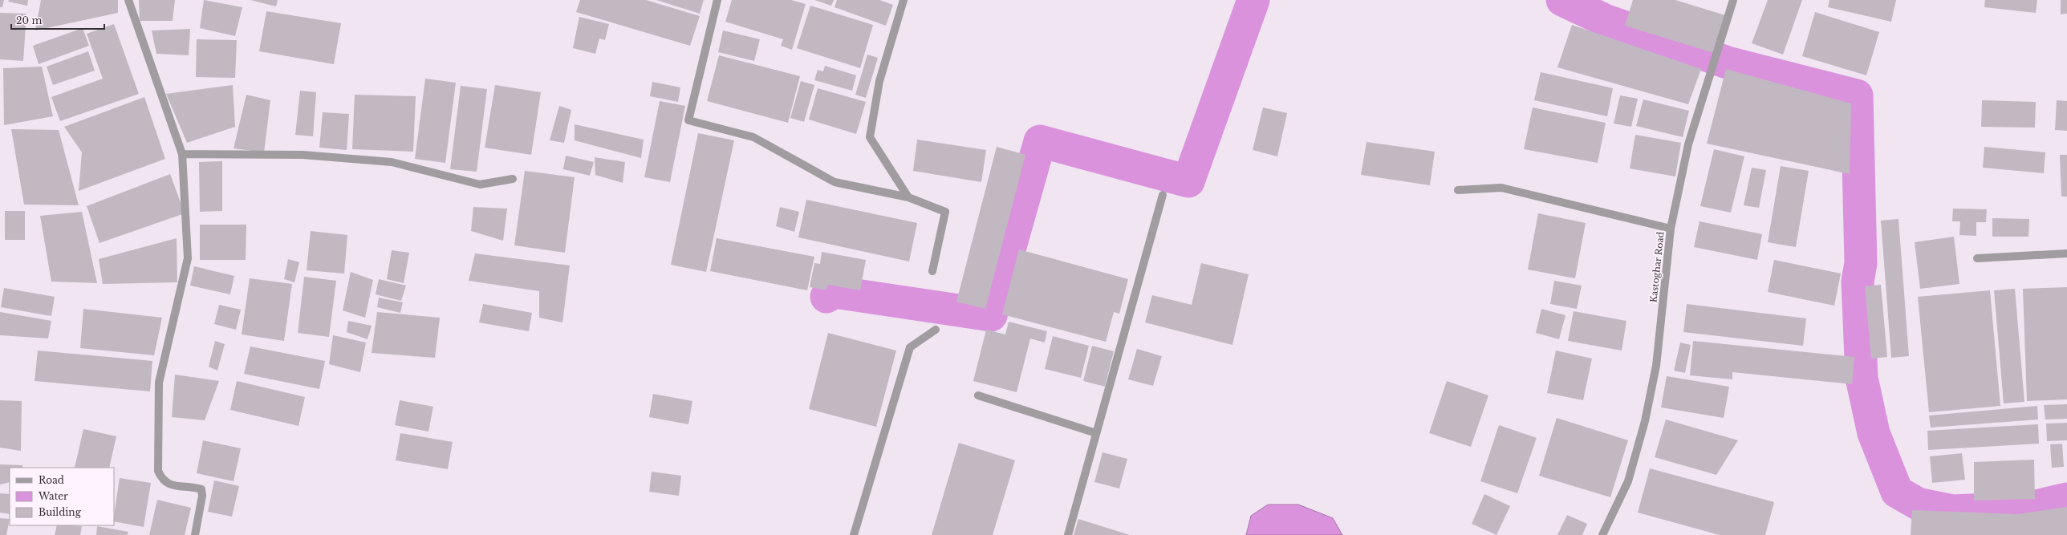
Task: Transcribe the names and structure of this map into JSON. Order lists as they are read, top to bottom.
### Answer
{
  "streets": {
    "street": ["Kastoghar Road"]
  },
  "legend": ["Road", "Water", "Building"],
  "scale_bar": "20 m"
}
